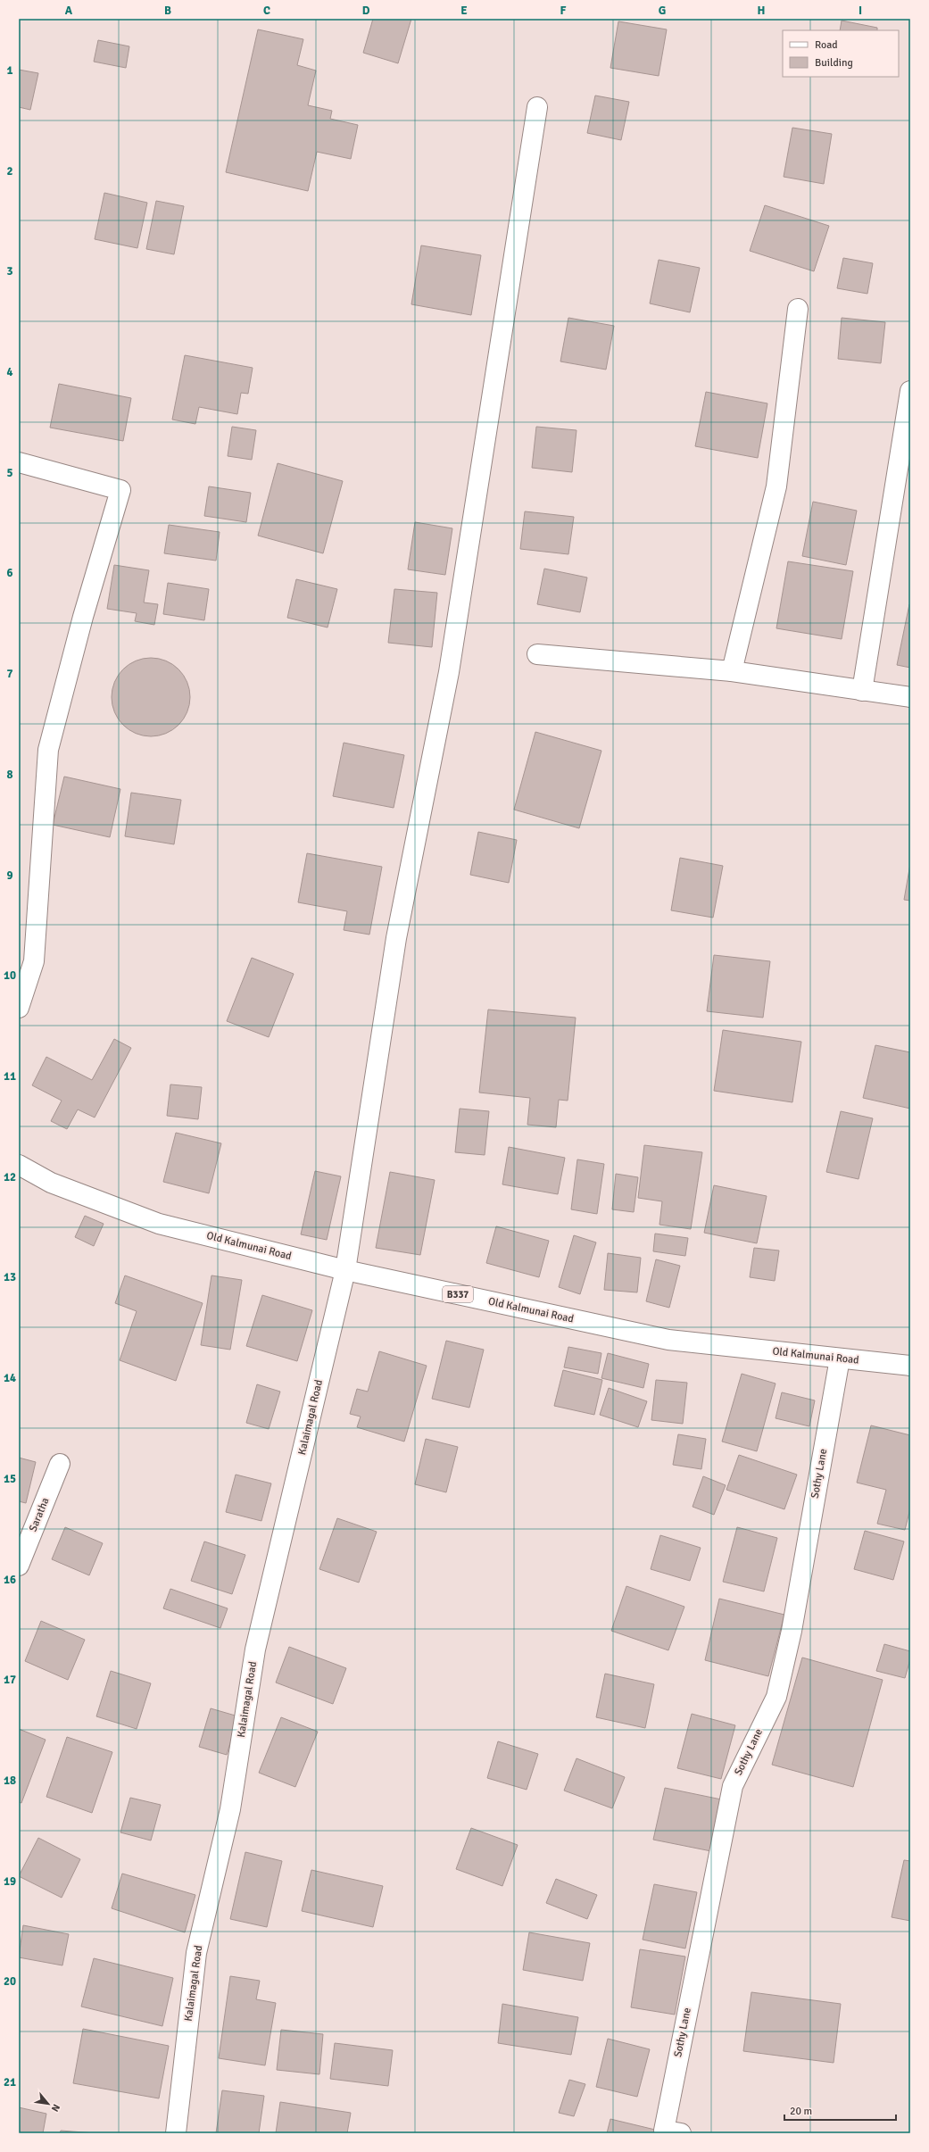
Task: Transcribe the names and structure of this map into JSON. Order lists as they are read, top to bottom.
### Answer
{
  "streets": {
    "street": [
      "Old Kalmunai Road",
      "B337",
      "Kalaimagal Road",
      "Sothy Lane",
      "Saratha"
    ]
  },
  "crossings": [
    ["Old Kalmunai Road", "Kalaimagal Road"],
    ["Old Kalmunai Road", "Sothy Lane"]
  ],
  "legend": ["Road", "Building"],
  "scale_bar": "20 m",
  "north": "bottom right",
  "grid": {
    "columns": [
      "A",
      "B",
      "C",
      "D",
      "E",
      "F",
      "G",
      "H",
      "I"
    ],
    "rows": [
      "1",
      "2",
      "3",
      "4",
      "5",
      "6",
      "7",
      "8",
      "9",
      "10",
      "11",
      "12",
      "13",
      "14",
      "15",
      "16",
      "17",
      "18",
      "19",
      "20",
      "21"
    ]
  }
}
